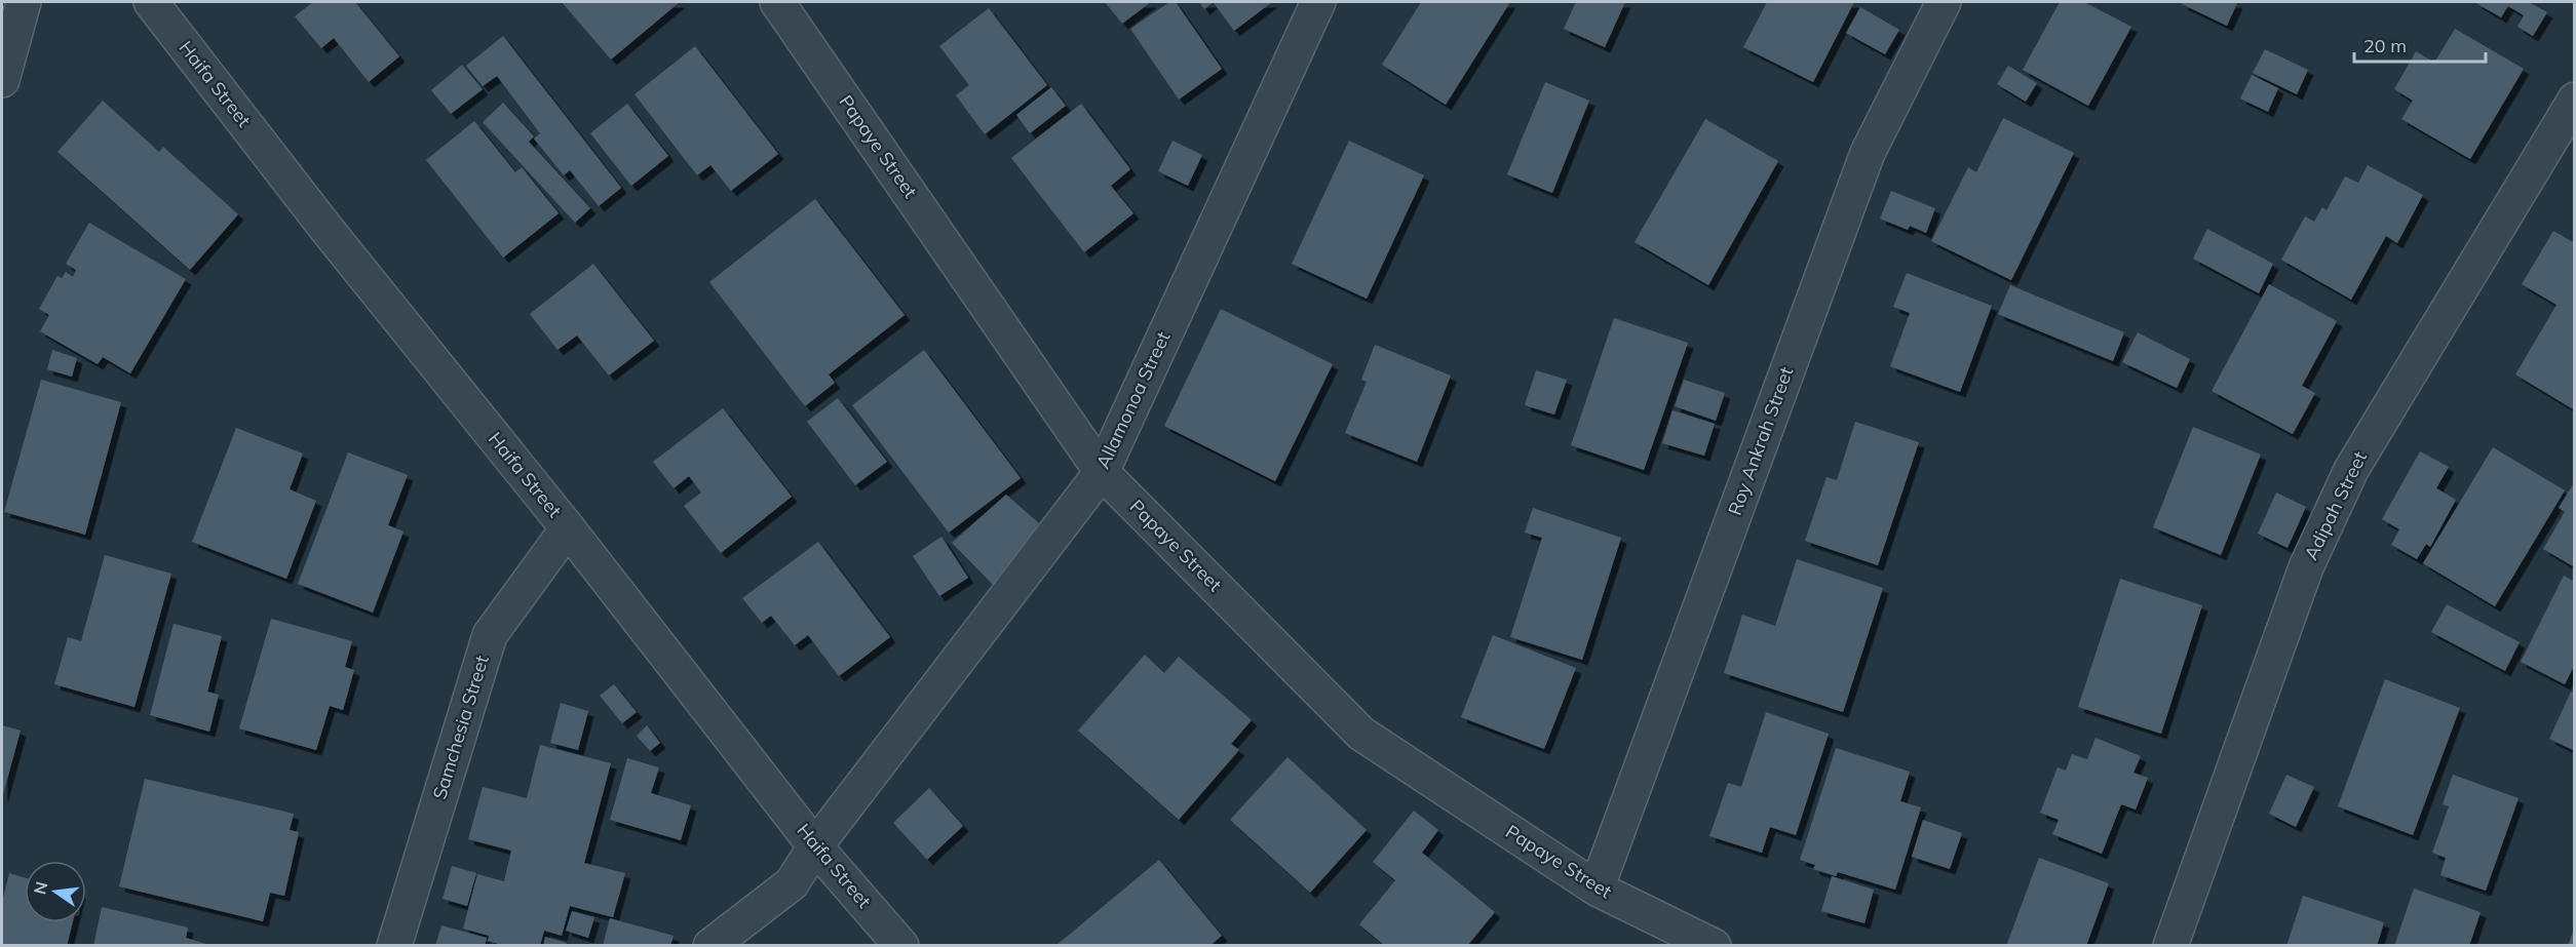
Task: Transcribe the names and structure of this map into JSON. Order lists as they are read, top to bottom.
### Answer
{
  "streets": {
    "street": [
      "Haifa Street",
      "Papaye Street",
      "Allamonoa Street",
      "Roy Ankrah Street",
      "Adipah Street",
      "Samchesia Street"
    ]
  },
  "crossings": [
    ["Haifa Street", "Allamonoa Street"],
    ["Haifa Street", "Samchesia Street"],
    ["Papaye Street", "Allamonoa Street"],
    ["Papaye Street", "Roy Ankrah Street"]
  ],
  "scale_bar": "20 m",
  "north": "left"
}
